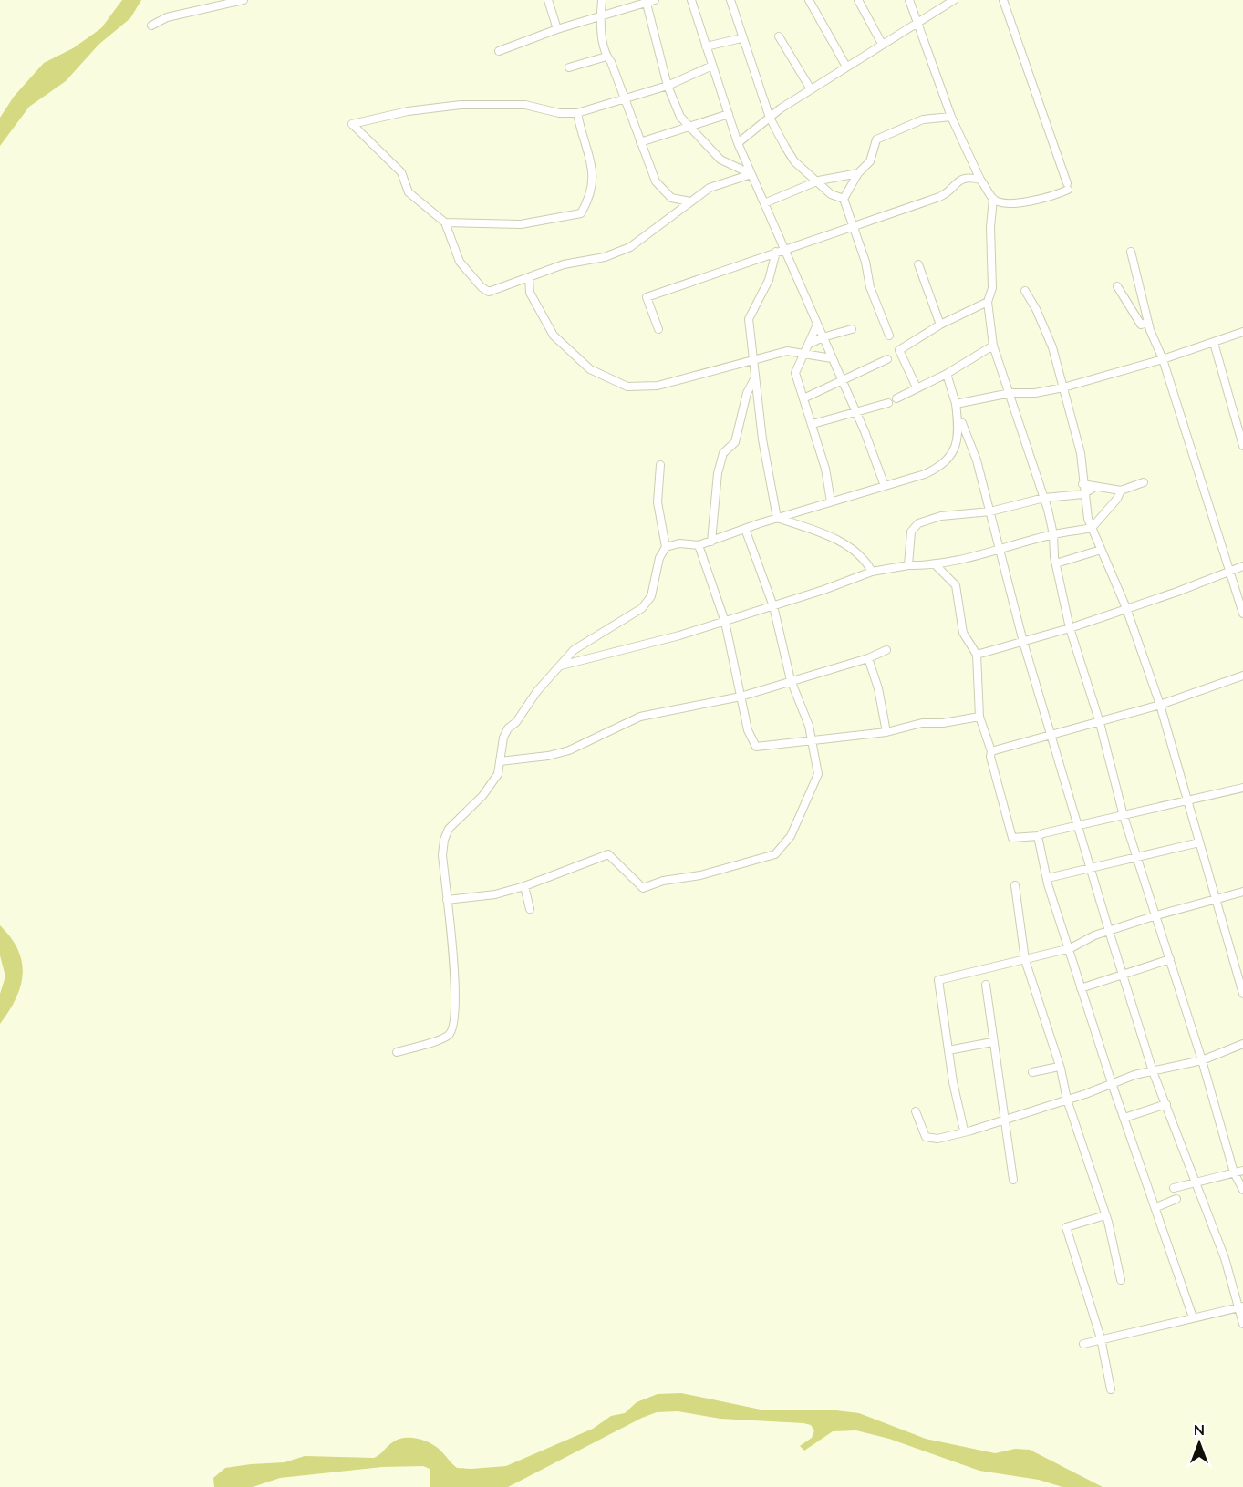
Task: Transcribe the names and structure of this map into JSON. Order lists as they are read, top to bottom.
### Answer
{
  "north": "top"
}
